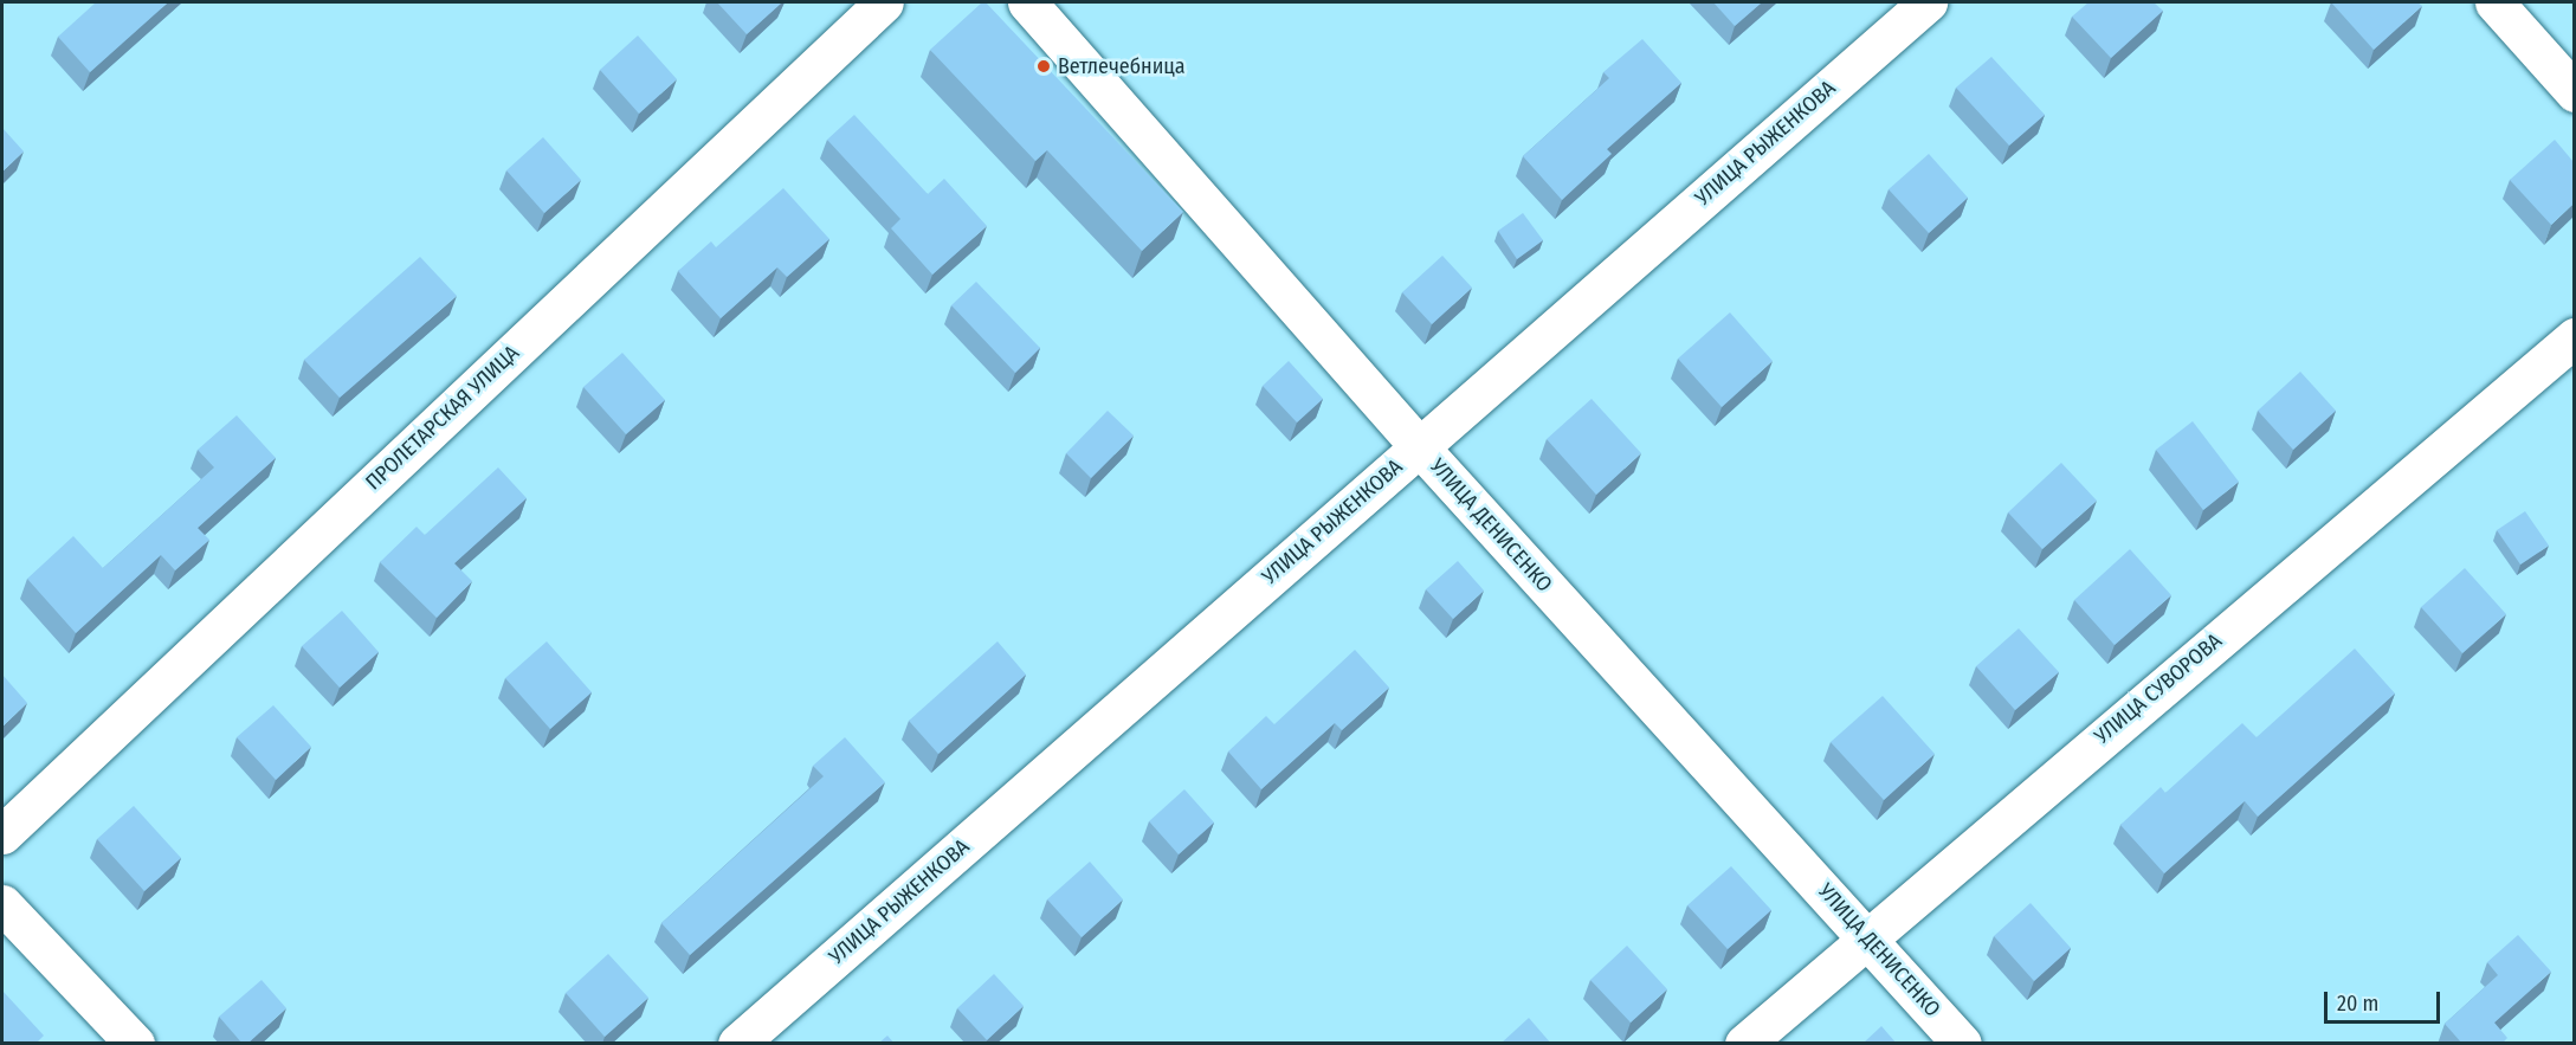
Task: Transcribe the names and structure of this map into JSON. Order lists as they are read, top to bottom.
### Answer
{
  "streets": {
    "street": [
      "УЛИЦА РЫЖЕНКОВА",
      "ПРОЛЕТАРСКАЯ УЛИЦА",
      "УЛИЦА ДЕНИСЕНКО",
      "УЛИЦА СУВОРОВА"
    ]
  },
  "crossings": [
    ["УЛИЦА РЫЖЕНКОВА", "УЛИЦА ДЕНИСЕНКО"],
    ["УЛИЦА ДЕНИСЕНКО", "УЛИЦА СУВОРОВА"]
  ],
  "places": ["Ветлечебница"],
  "scale_bar": "20 m"
}
